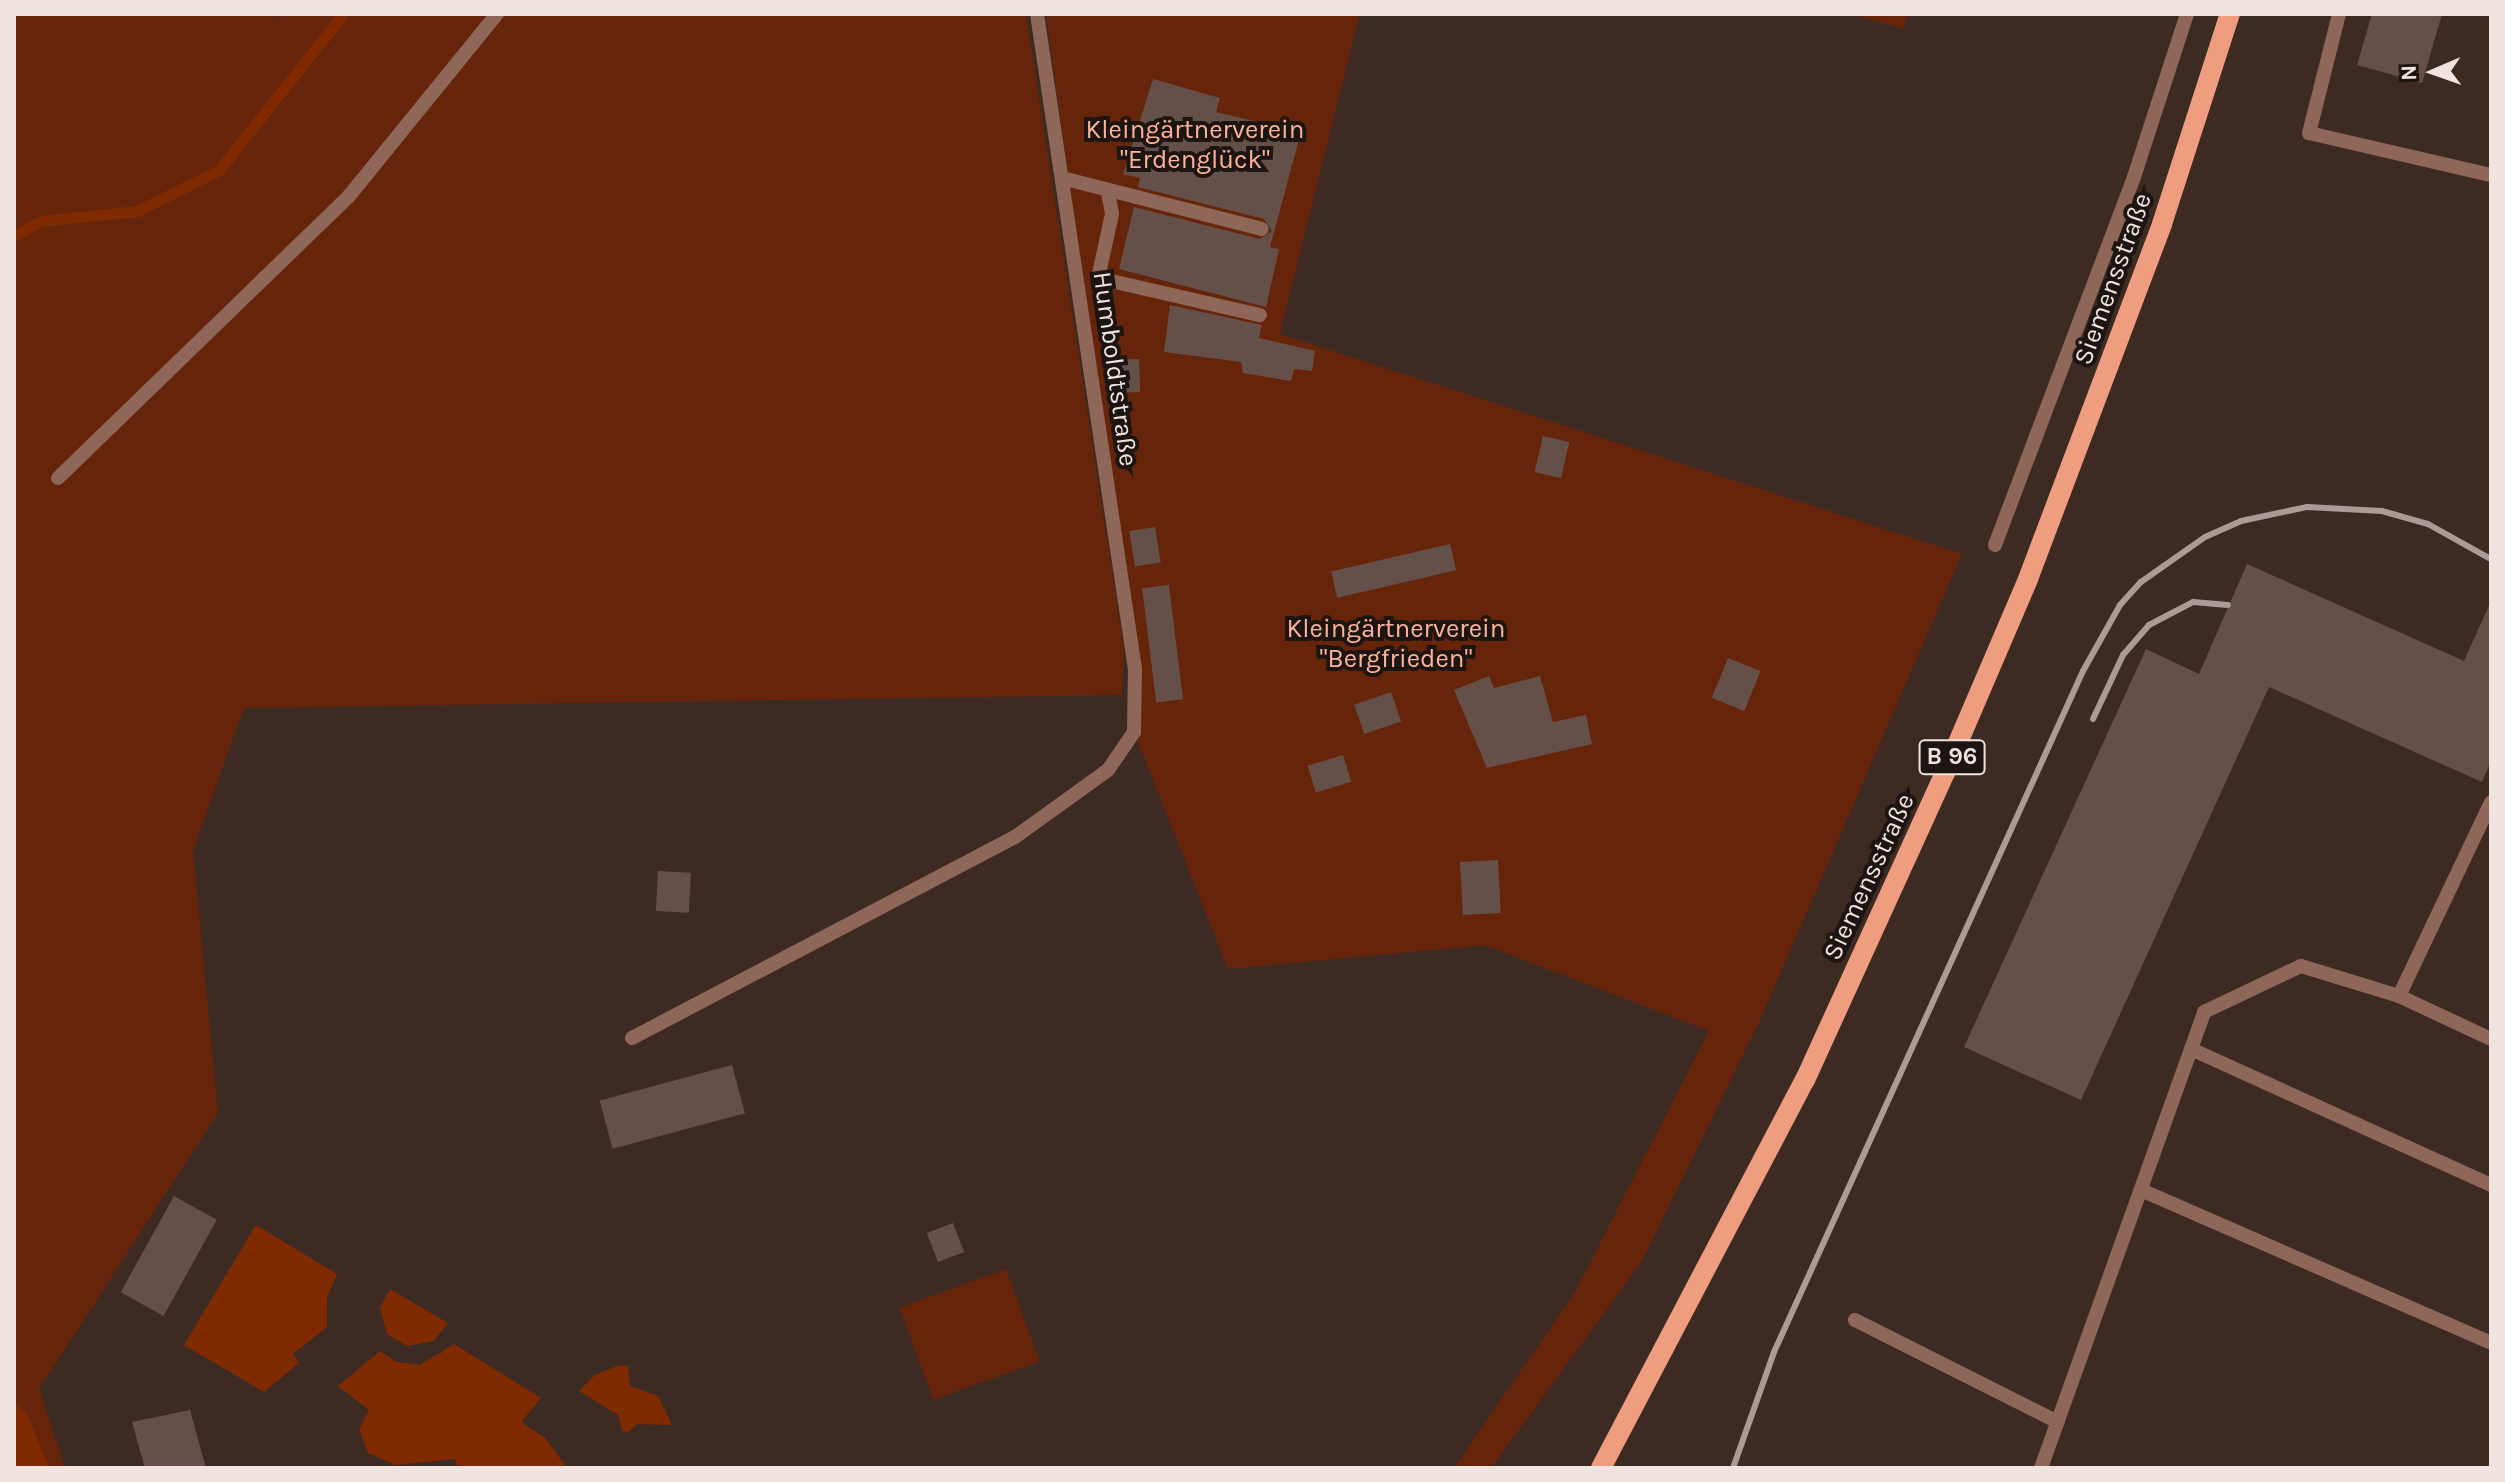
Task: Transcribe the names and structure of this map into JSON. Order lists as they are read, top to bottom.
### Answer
{
  "streets": {
    "main road": ["Siemensstraße", "B 96"],
    "lane": ["Humboldtstraße"]
  },
  "parks": ["Kleingärtnerverein \"Erdenglück\"", "Kleingärtnerverein \"Bergfrieden\""],
  "north": "left"
}
